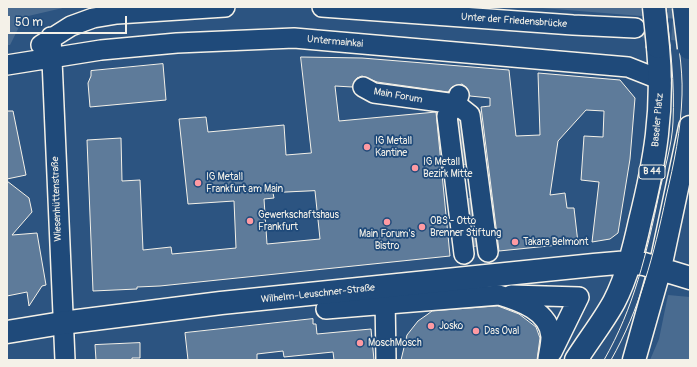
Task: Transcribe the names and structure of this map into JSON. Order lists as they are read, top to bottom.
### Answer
{
  "streets": {
    "main road": ["Baseler Platz", "B 44", "Wilhelm-Leuschner-Straße"],
    "street": [
      "Unter der Friedensbrücke",
      "Untermainkai",
      "Main Forum",
      "Wiesenhüttenstraße"
    ]
  },
  "crossings": [
    ["Untermainkai", "Baseler Platz"],
    ["Untermainkai", "Wiesenhüttenstraße"],
    ["Baseler Platz", "Wilhelm-Leuschner-Straße"],
    ["Wiesenhüttenstraße", "Wilhelm-Leuschner-Straße"]
  ],
  "places": [
    "IG Metall Kantine",
    "IG Metall Bezirk Mitte",
    "IG Metall Frankfurt am Main",
    "Gewerkschaftshaus Frankfurt",
    "Main Forum's Bistro",
    "OBS - Otto Brenner Stiftung",
    "Takara Belmont",
    "Josko",
    "Das Oval",
    "MoschMosch"
  ],
  "scale_bar": "50 m"
}
